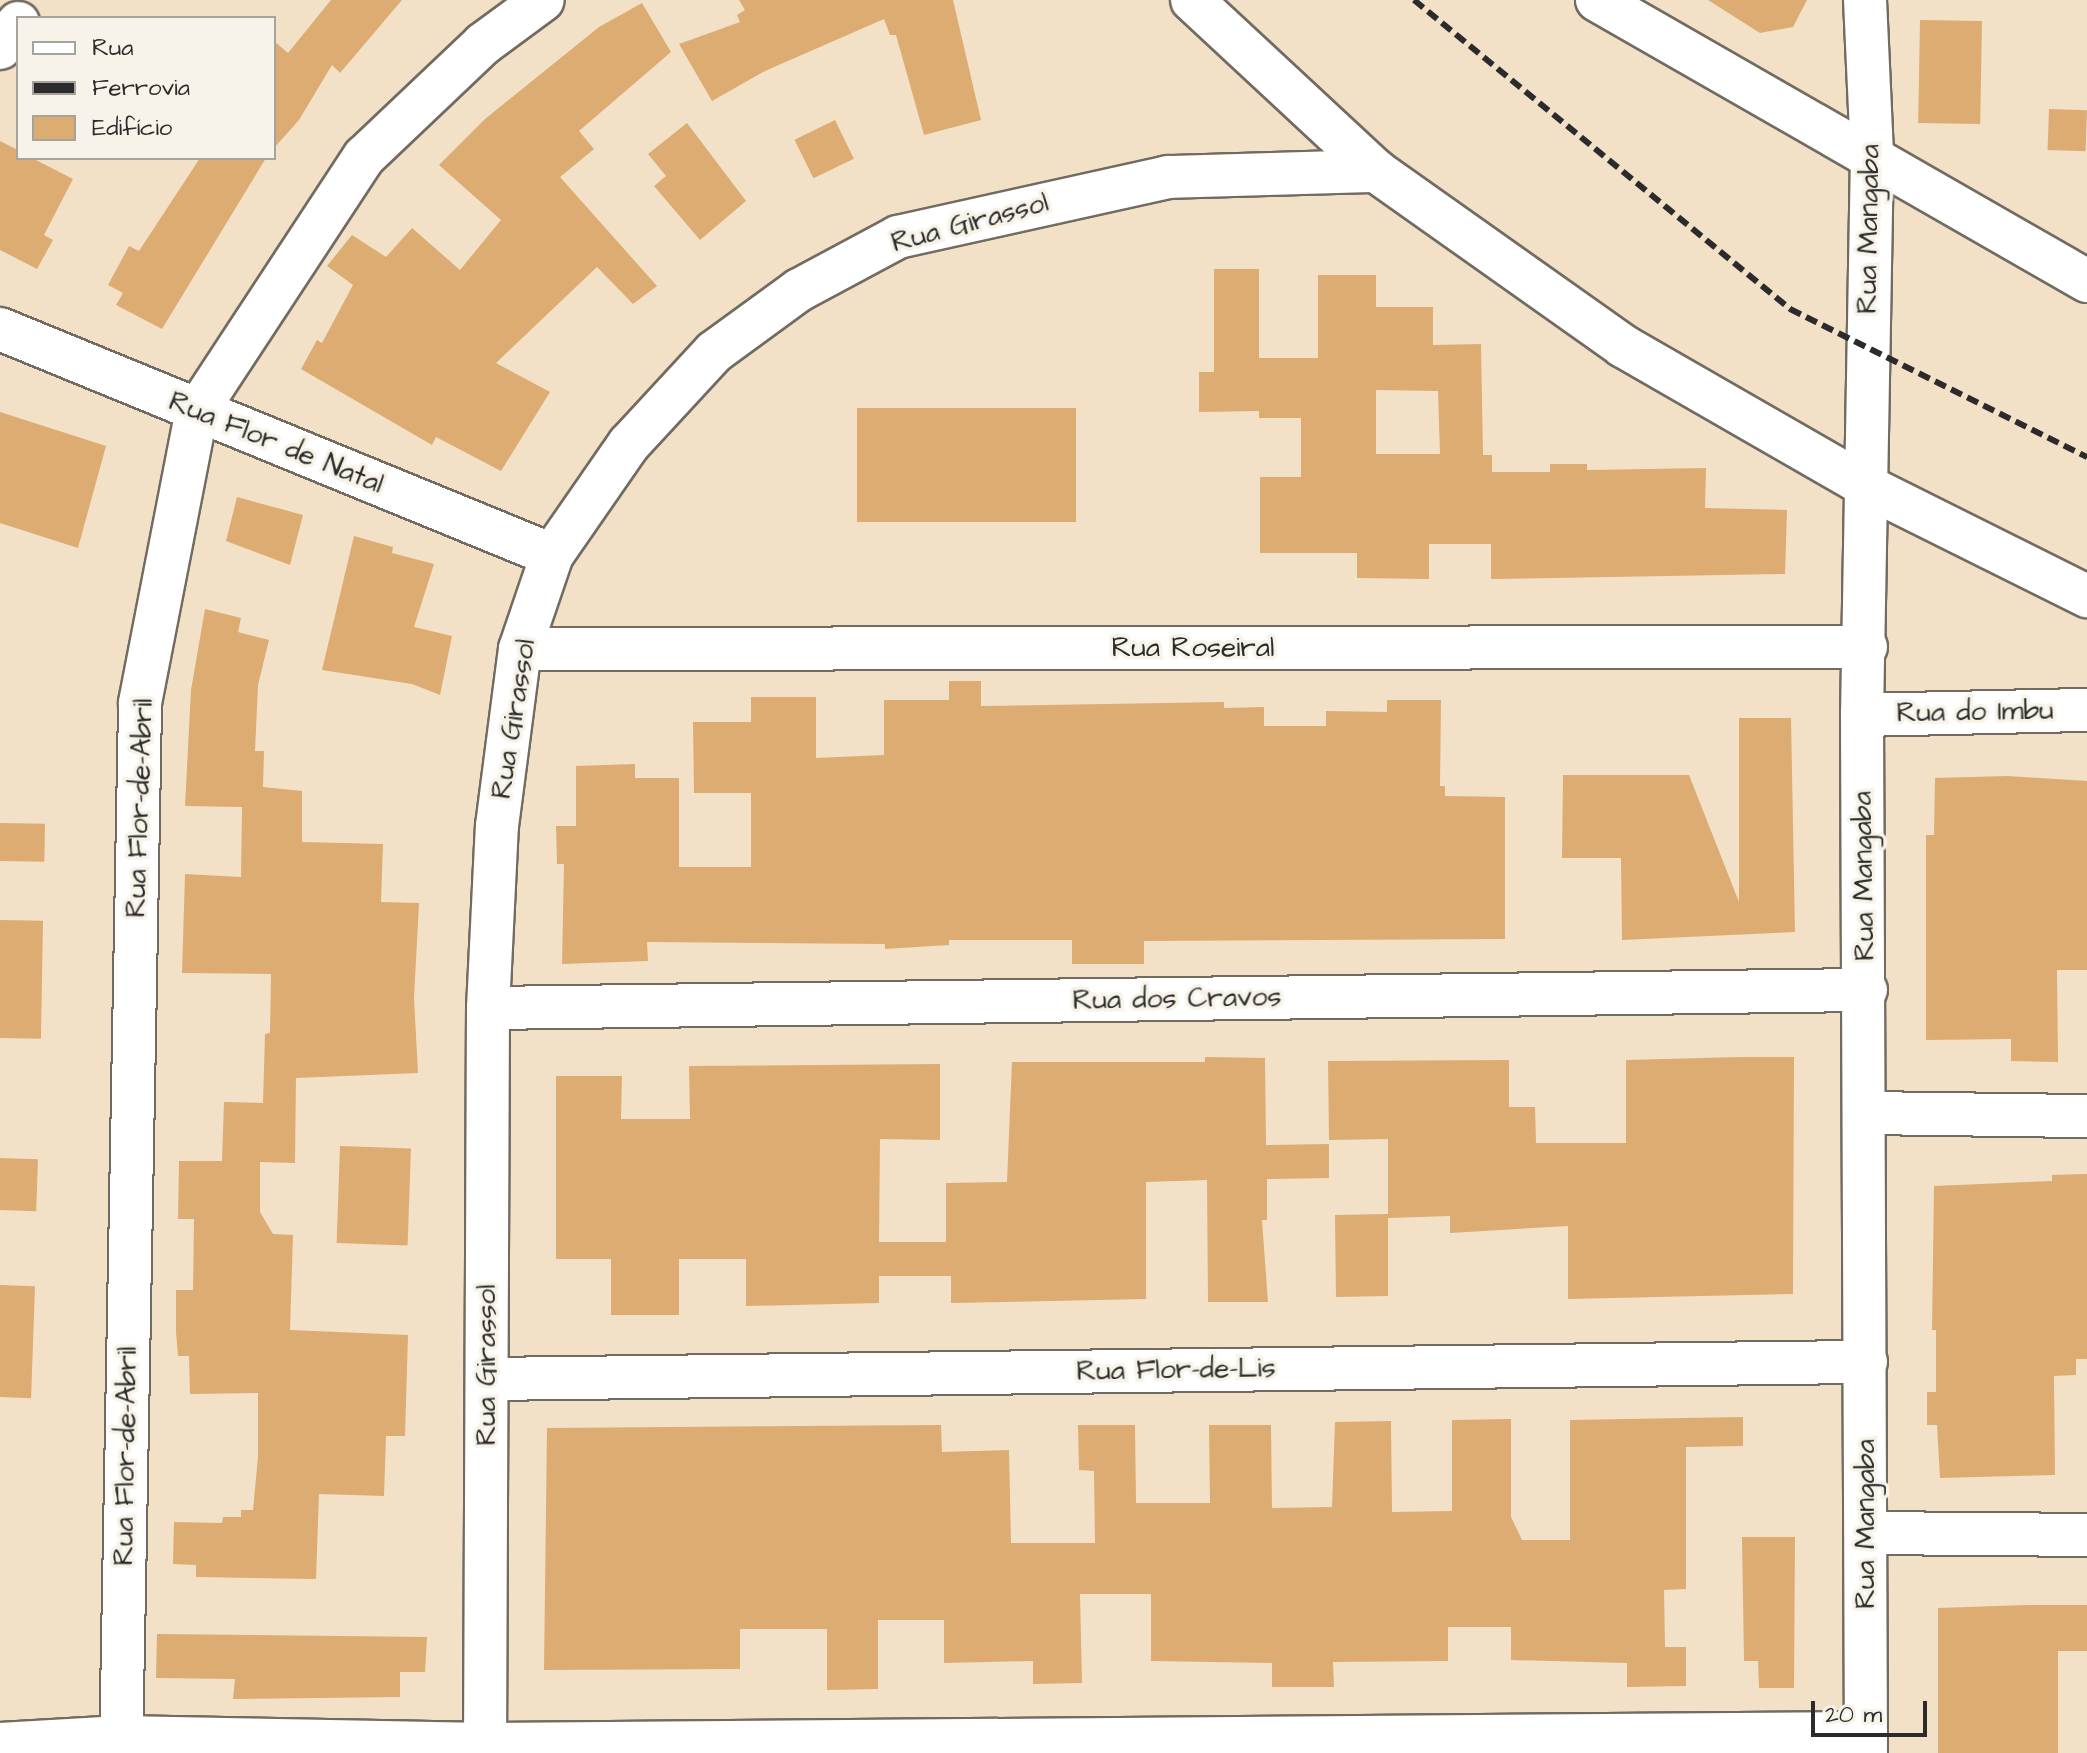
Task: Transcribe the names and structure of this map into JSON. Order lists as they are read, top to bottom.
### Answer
{
  "streets": {
    "street": [
      "Rua Girassol",
      "Rua Mangaba",
      "Rua Flor de Natal",
      "Rua Roseiral",
      "Rua do Imbu",
      "Rua Flor-de-Abril",
      "Rua dos Cravos",
      "Rua Flor-de-Lis"
    ]
  },
  "crossings": [
    ["Rua Girassol", "Rua Flor de Natal"],
    ["Rua Girassol", "Rua Roseiral"],
    ["Rua Girassol", "Rua dos Cravos"],
    ["Rua Girassol", "Rua Flor-de-Lis"],
    ["Rua Mangaba", "Rua Roseiral"],
    ["Rua Mangaba", "Rua do Imbu"],
    ["Rua Mangaba", "Rua dos Cravos"],
    ["Rua Mangaba", "Rua Flor-de-Lis"],
    ["Rua Flor de Natal", "Rua Flor-de-Abril"]
  ],
  "legend": ["Rua", "Ferrovia", "Edifício"],
  "scale_bar": "20 m"
}
